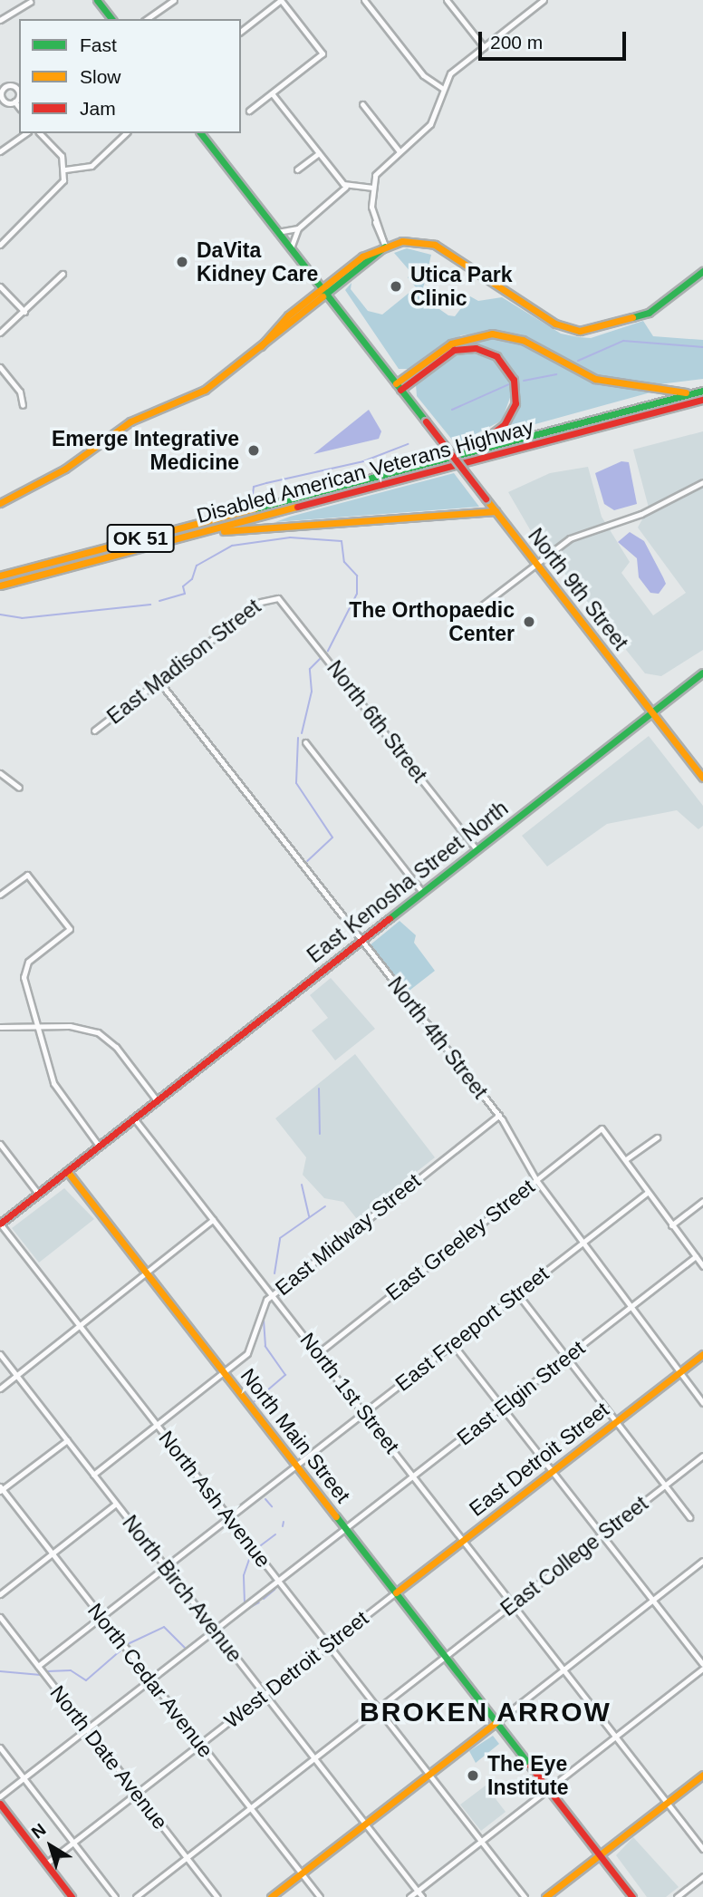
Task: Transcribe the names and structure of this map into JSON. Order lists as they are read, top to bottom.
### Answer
{
  "streets": {
    "main road": [
      "Disabled American Veterans Highway",
      "OK 51",
      "North 9th Street",
      "East Kenosha Street North",
      "North Main Street",
      "East Detroit Street"
    ],
    "street": [
      "East Madison Street",
      "North 6th Street",
      "North 4th Street",
      "East Midway Street",
      "East Greeley Street",
      "East Freeport Street",
      "North 1st Street",
      "East Elgin Street",
      "North Ash Avenue",
      "East College Street",
      "North Birch Avenue",
      "West Detroit Street",
      "North Cedar Avenue",
      "North Date Avenue"
    ]
  },
  "crossings": [
    ["North 9th Street", "East Kenosha Street North"],
    ["East Madison Street", "North 6th Street"],
    ["East Madison Street", "North 4th Street"],
    ["North 6th Street", "East Kenosha Street North"],
    ["East Kenosha Street North", "North 4th Street"],
    ["East Kenosha Street North", "North 1st Street"],
    ["North 4th Street", "East Midway Street"],
    ["North 4th Street", "East Greeley Street"],
    ["North 4th Street", "East Freeport Street"],
    ["North 4th Street", "East Elgin Street"],
    ["North 4th Street", "East Detroit Street"],
    ["East Midway Street", "North 1st Street"],
    ["East Midway Street", "North Main Street"],
    ["East Midway Street", "North Ash Avenue"],
    ["East Midway Street", "North Birch Avenue"],
    ["East Greeley Street", "North 1st Street"],
    ["East Freeport Street", "North 1st Street"],
    ["East Freeport Street", "North Main Street"],
    ["East Freeport Street", "North Ash Avenue"],
    ["East Freeport Street", "North Birch Avenue"],
    ["East Freeport Street", "North Cedar Avenue"],
    ["East Freeport Street", "North Date Avenue"],
    ["North 1st Street", "East Elgin Street"],
    ["North 1st Street", "East Detroit Street"],
    ["North 1st Street", "East College Street"],
    ["East Elgin Street", "North Main Street"],
    ["East Elgin Street", "North Ash Avenue"],
    ["East Elgin Street", "North Birch Avenue"],
    ["East Elgin Street", "North Cedar Avenue"],
    ["East Elgin Street", "North Date Avenue"],
    ["North Main Street", "East Detroit Street"],
    ["North Main Street", "East College Street"],
    ["North Main Street", "West Detroit Street"],
    ["East Detroit Street", "West Detroit Street"],
    ["North Ash Avenue", "East College Street"],
    ["North Ash Avenue", "West Detroit Street"],
    ["East College Street", "North Birch Avenue"],
    ["East College Street", "North Cedar Avenue"],
    ["East College Street", "North Date Avenue"],
    ["North Birch Avenue", "West Detroit Street"],
    ["West Detroit Street", "North Cedar Avenue"],
    ["West Detroit Street", "North Date Avenue"]
  ],
  "districts": ["BROKEN ARROW"],
  "places": [
    "DaVita Kidney Care",
    "Utica Park Clinic",
    "Emerge Integrative Medicine",
    "The Orthopaedic Center",
    "The Eye Institute"
  ],
  "legend": ["Fast", "Slow", "Jam"],
  "scale_bar": "200 m",
  "north": "top left"
}
